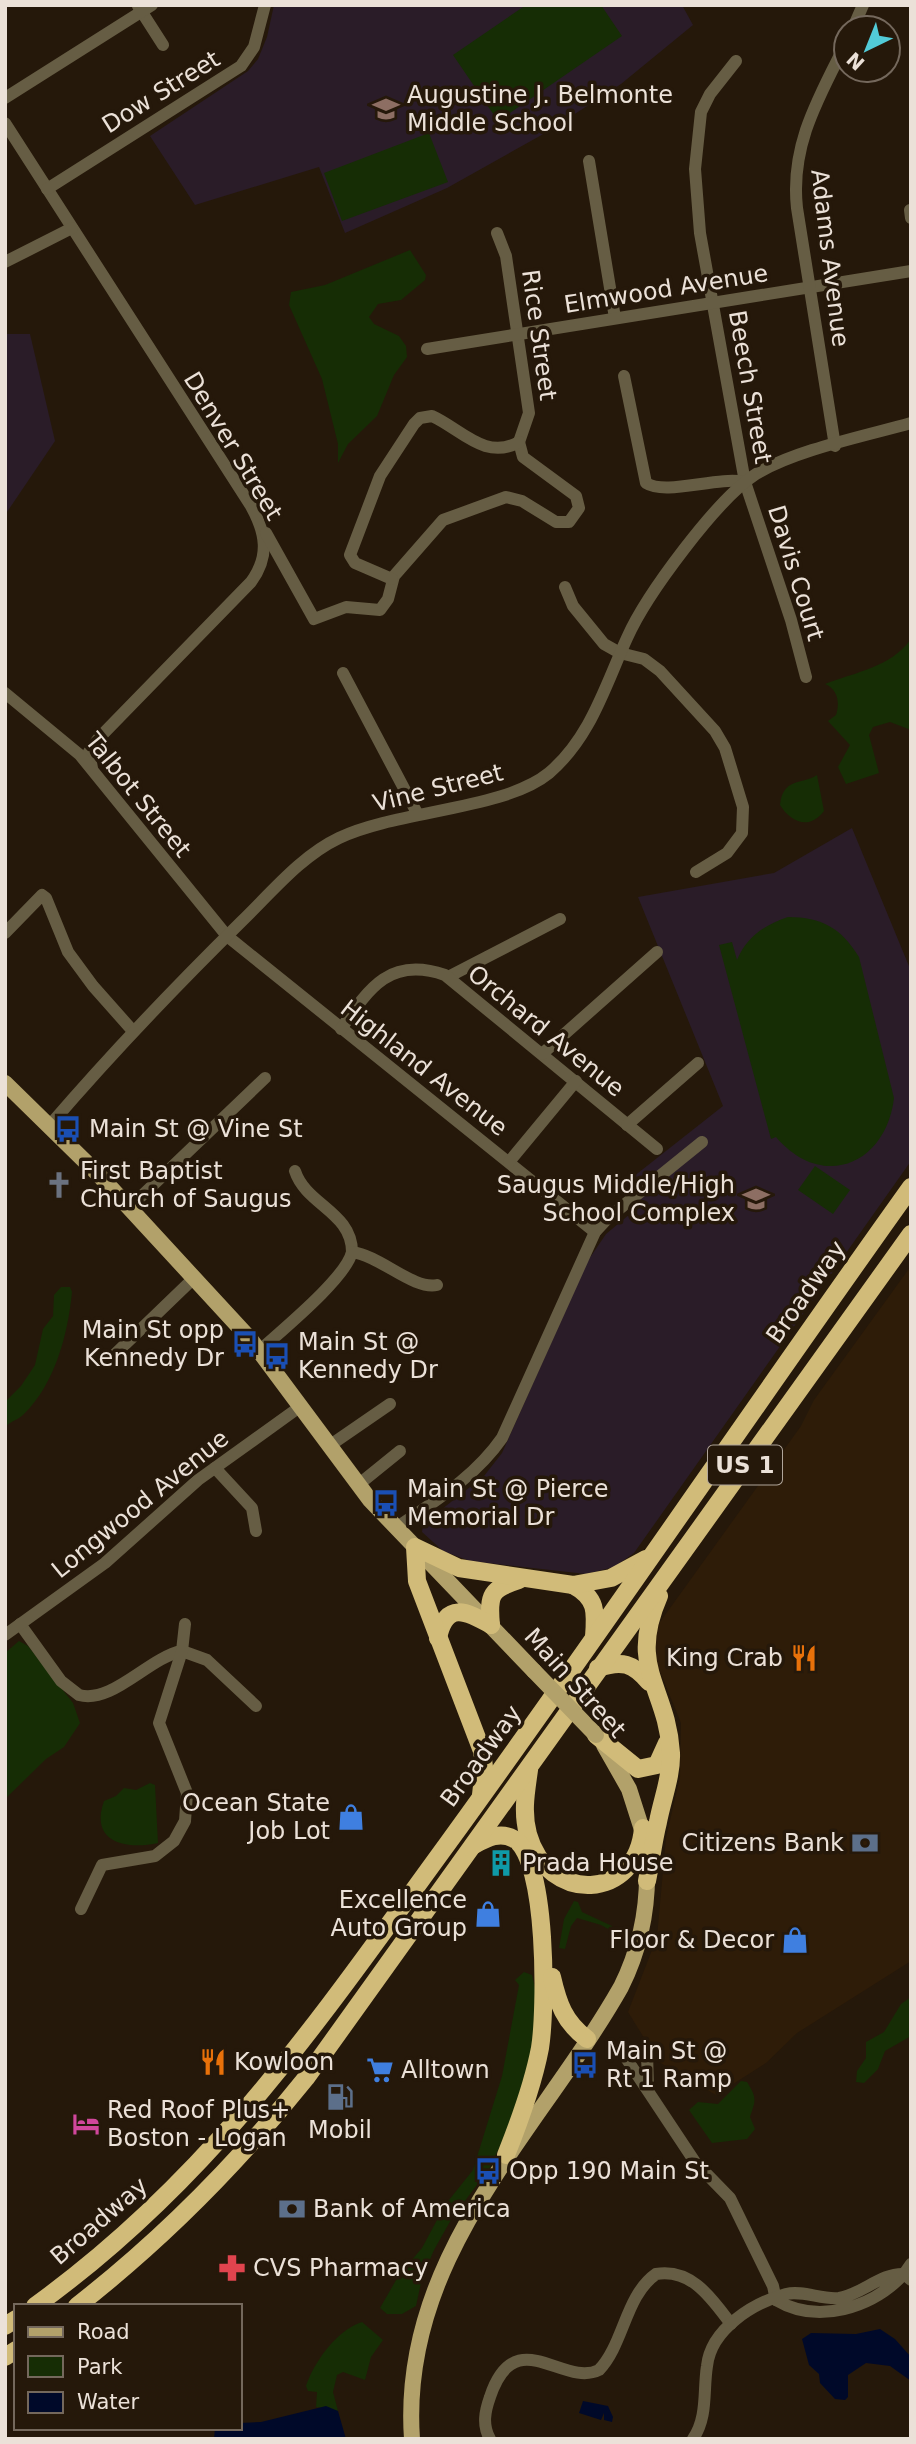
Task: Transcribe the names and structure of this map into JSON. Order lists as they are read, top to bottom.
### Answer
{
  "streets": {
    "highway": ["Broadway", "US 1"],
    "main road": ["Main Street"],
    "street": [
      "Dow Street",
      "Adams Avenue",
      "Elmwood Avenue",
      "Rice Street",
      "Beech Street",
      "Denver Street",
      "Davis Court",
      "Vine Street",
      "Talbot Street",
      "Orchard Avenue",
      "Highland Avenue",
      "Longwood Avenue"
    ]
  },
  "crossings": [
    ["Dow Street", "Denver Street"],
    ["Adams Avenue", "Elmwood Avenue"],
    ["Adams Avenue", "Vine Street"],
    ["Elmwood Avenue", "Rice Street"],
    ["Elmwood Avenue", "Beech Street"],
    ["Beech Street", "Davis Court"],
    ["Beech Street", "Vine Street"],
    ["Denver Street", "Talbot Street"],
    ["Davis Court", "Vine Street"],
    ["Vine Street", "Talbot Street"],
    ["Vine Street", "Highland Avenue"],
    ["Vine Street", "Main Street"],
    ["Talbot Street", "Highland Avenue"],
    ["Orchard Avenue", "Highland Avenue"],
    ["Longwood Avenue", "Main Street"]
  ],
  "places": {
    "school or university": ["Augustine J. Belmonte Middle School", "Saugus Middle/High School Complex"],
    "bus stop": [
      "Main St @ Vine St",
      "Main St opp Kennedy Dr",
      "Main St @ Kennedy Dr",
      "Main St @ Pierce Memorial Dr",
      "Main St @ Rt 1 Ramp",
      "Opp 190 Main St"
    ],
    "church": ["First Baptist Church of Saugus"],
    "restaurant": ["King Crab", "Kowloon"],
    "shop": ["Ocean State Job Lot", "Excellence Auto Group", "Floor & Decor"],
    "bank": ["Citizens Bank", "Bank of America"],
    "building": ["Prada House"],
    "supermarket": ["Alltown"],
    "fuel station": ["Mobil"],
    "hotel": ["Red Roof Plus+ Boston - Logan"],
    "pharmacy": ["CVS Pharmacy"]
  },
  "legend": ["Road", "Park", "Water"],
  "north": "bottom left"
}
